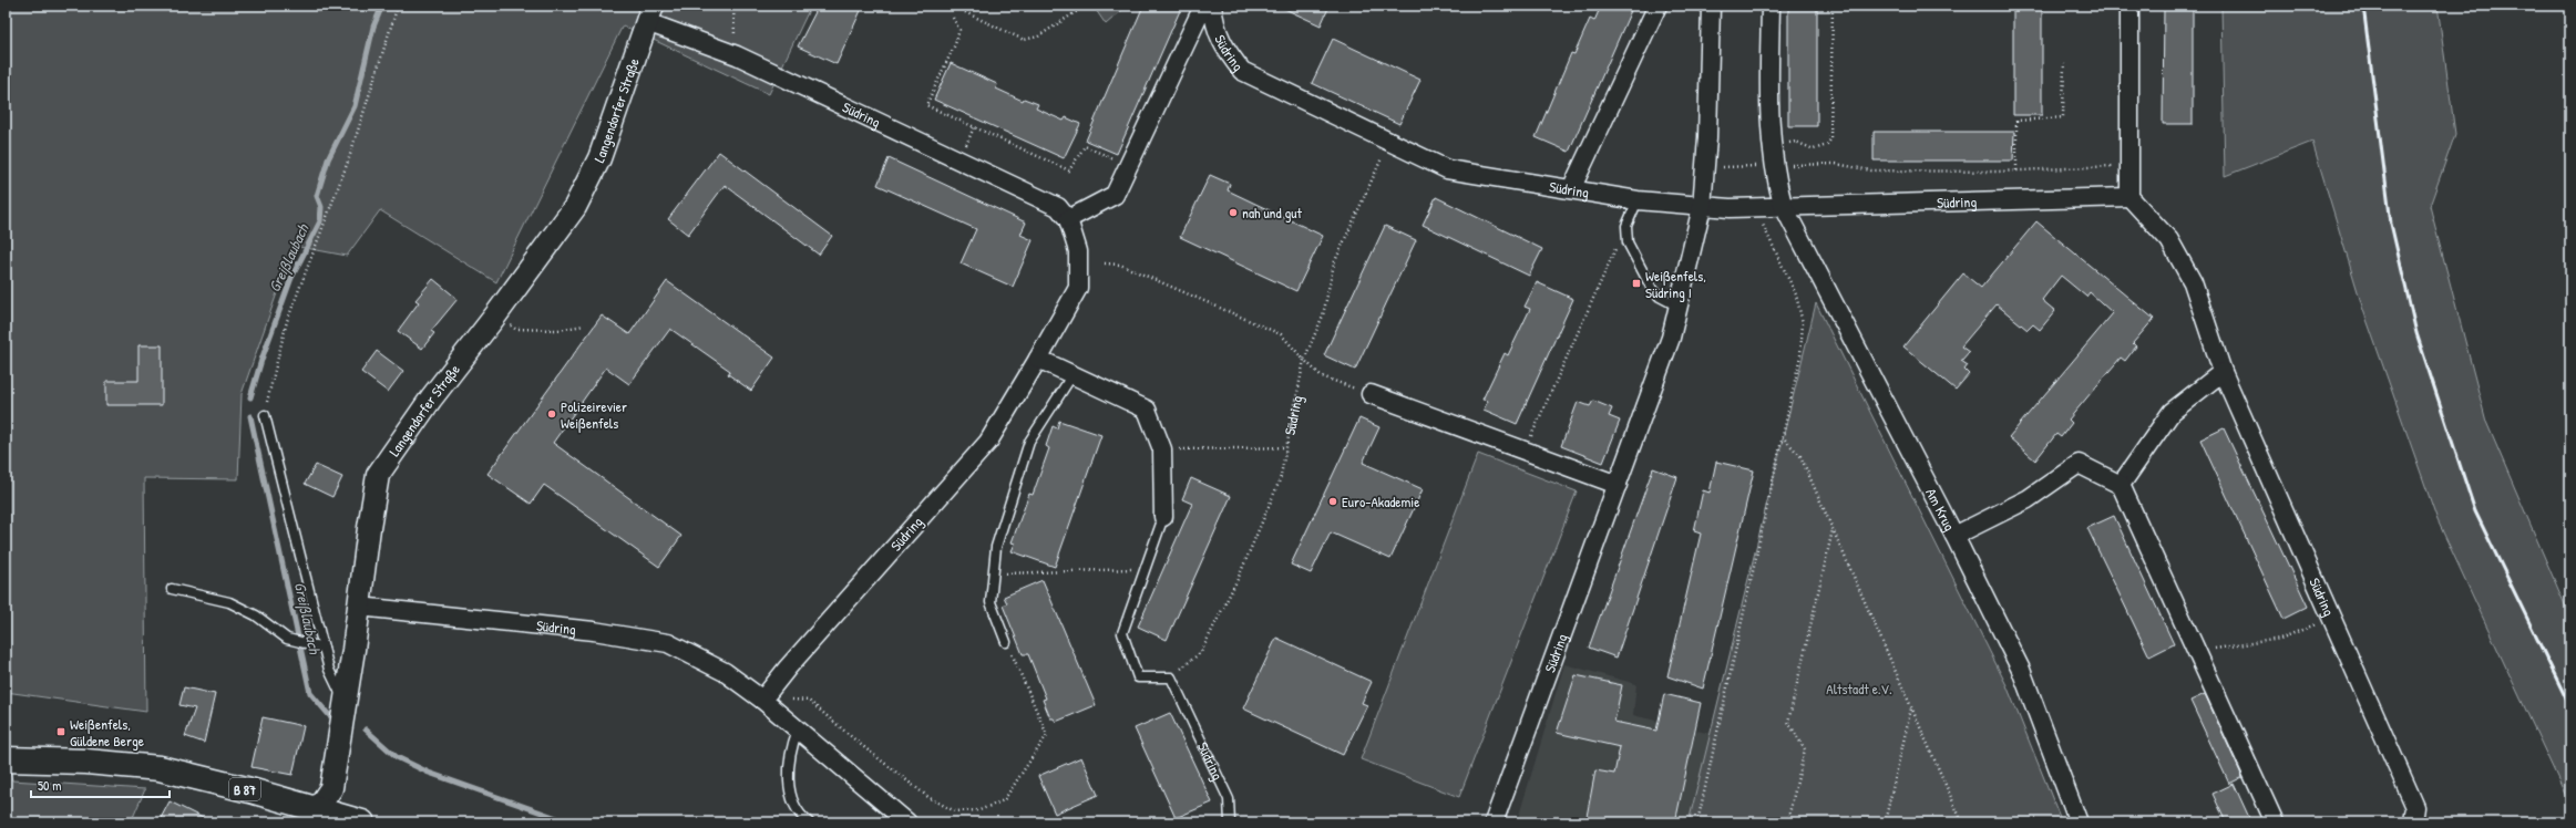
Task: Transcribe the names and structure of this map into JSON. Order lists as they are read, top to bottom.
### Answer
{
  "streets": {
    "main road": ["B 87"],
    "street": ["Südring", "Langendorfer Straße", "Am Krug"]
  },
  "crossings": [
    ["Südring", "Langendorfer Straße"],
    ["Südring", "Am Krug"],
    ["Langendorfer Straße", "B 87"]
  ],
  "water": ["Greißlaubach"],
  "parks": ["Altstadt e.V."],
  "places": {
    "other": ["nah und gut", "Polizeirevier Weißenfels", "Euro-Akademie"],
    "transit": ["Weißenfels, Südring I", "Weißenfels, Güldene Berge"]
  },
  "scale_bar": "50 m"
}
